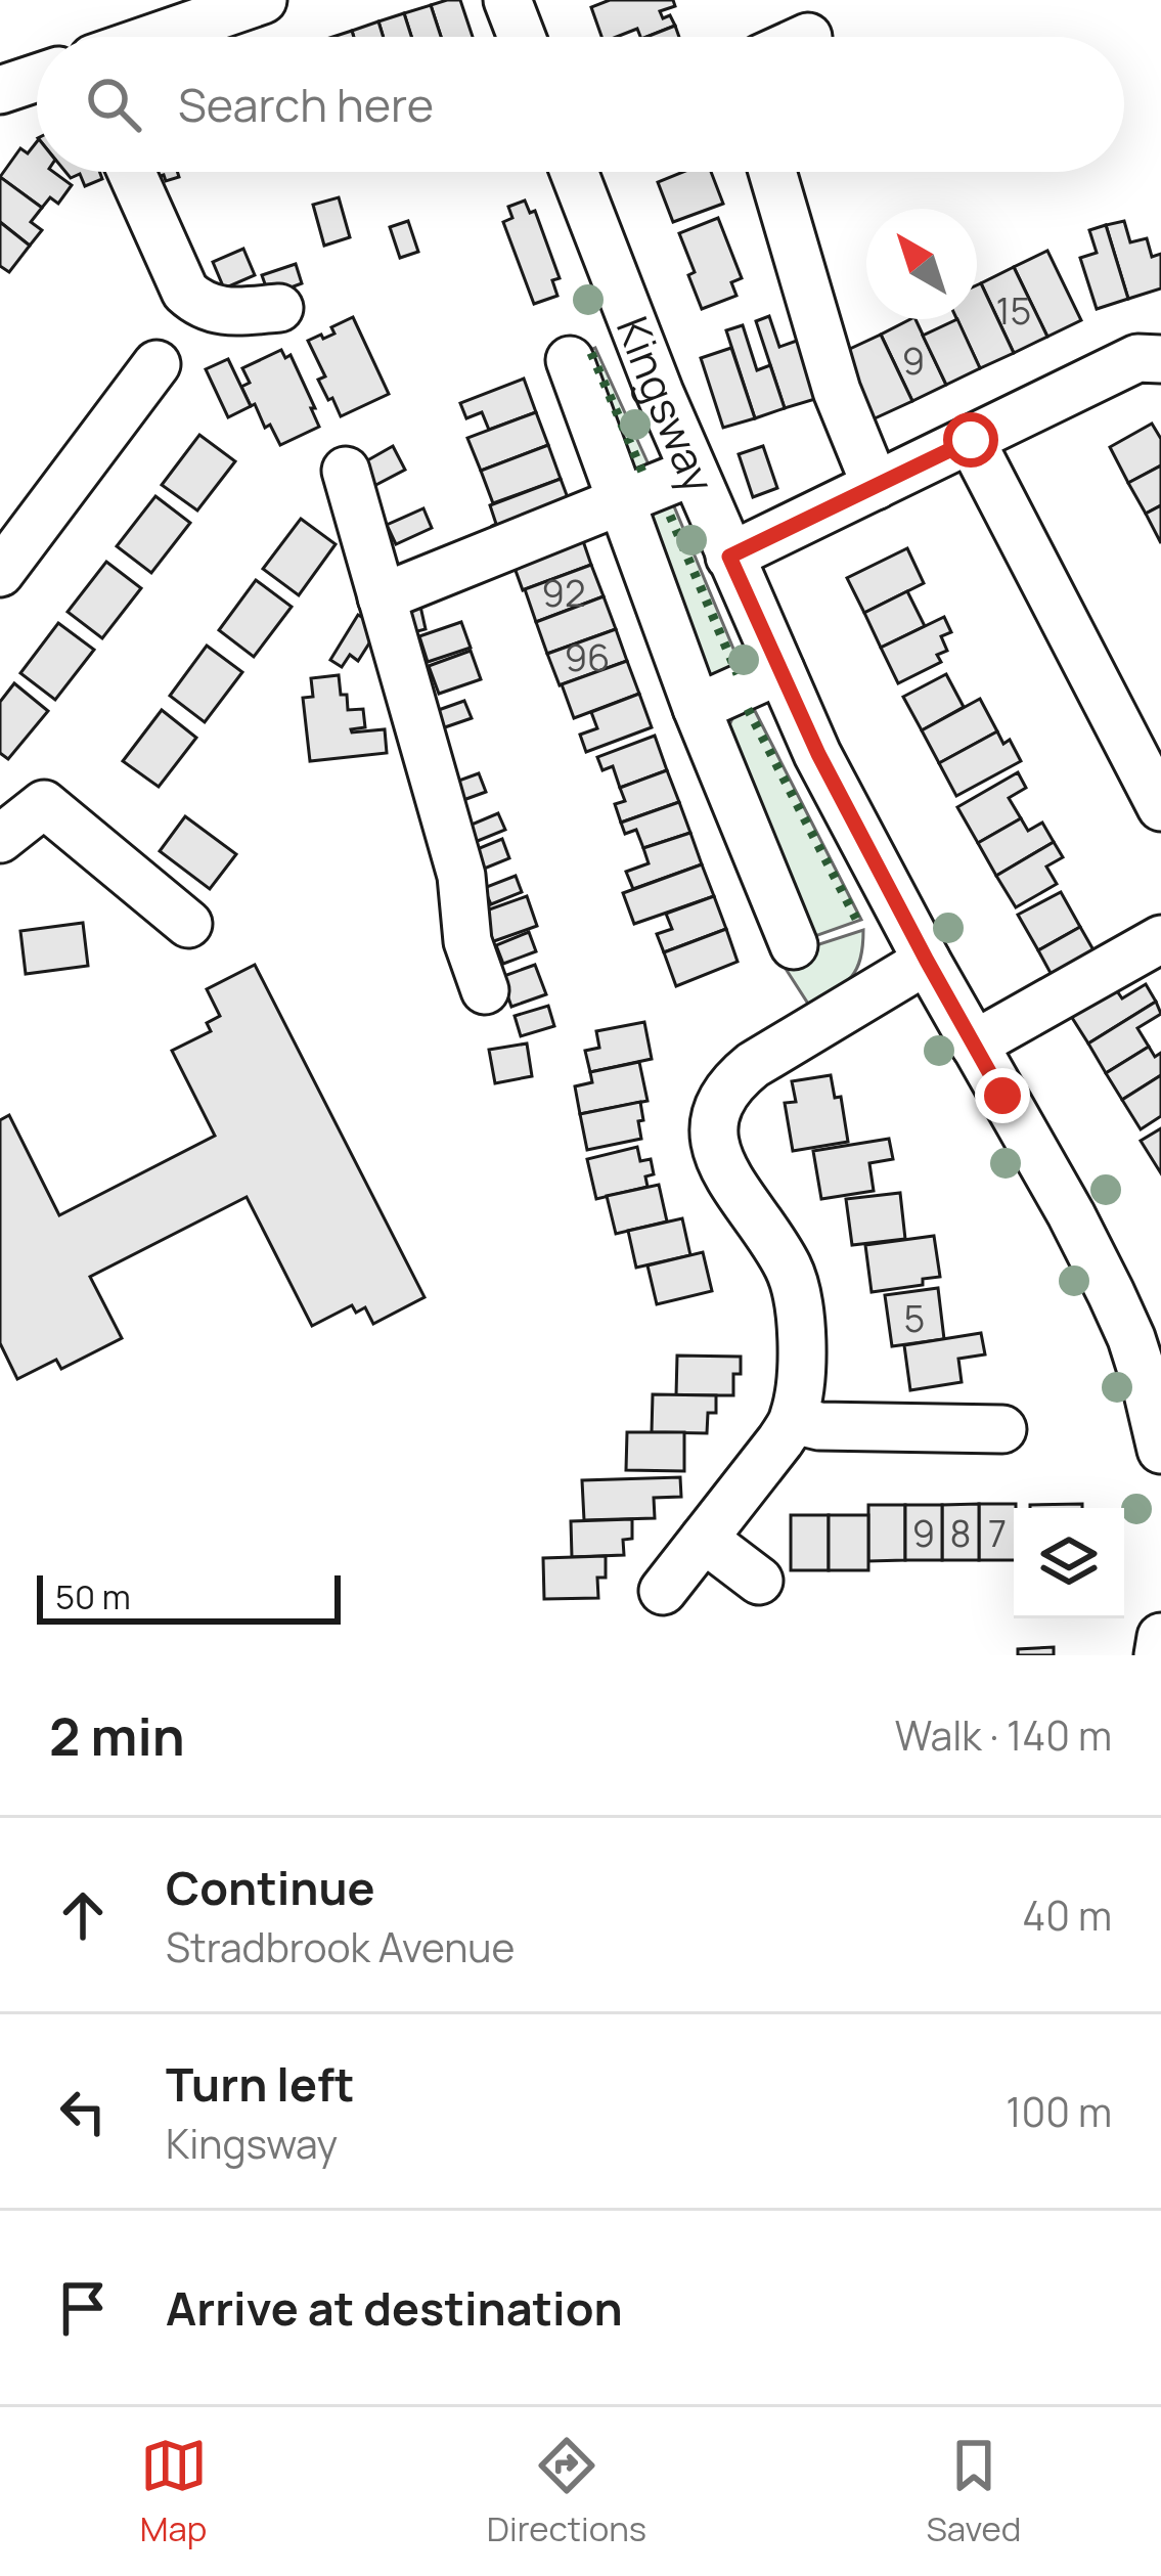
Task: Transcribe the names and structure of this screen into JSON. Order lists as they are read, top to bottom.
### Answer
{
  "streets": {
    "street": ["Kingsway"]
  },
  "house_numbers": [
    "15",
    "9",
    "92",
    "96",
    "5",
    "9",
    "8",
    "7"
  ],
  "scale_bar": "50 m",
  "north": "top left",
  "page": {
    "search": "Search here",
    "scale": "50 m",
    "heading": ["2 min", "Walk · 140 m"],
    "list": [
      ["Continue", "Stradbrook Avenue", "40 m"],
      ["Turn left", "Kingsway", "100 m"],
      "Arrive at destination"
    ],
    "nav": ["Map", "Directions", "Saved"]
  }
}
